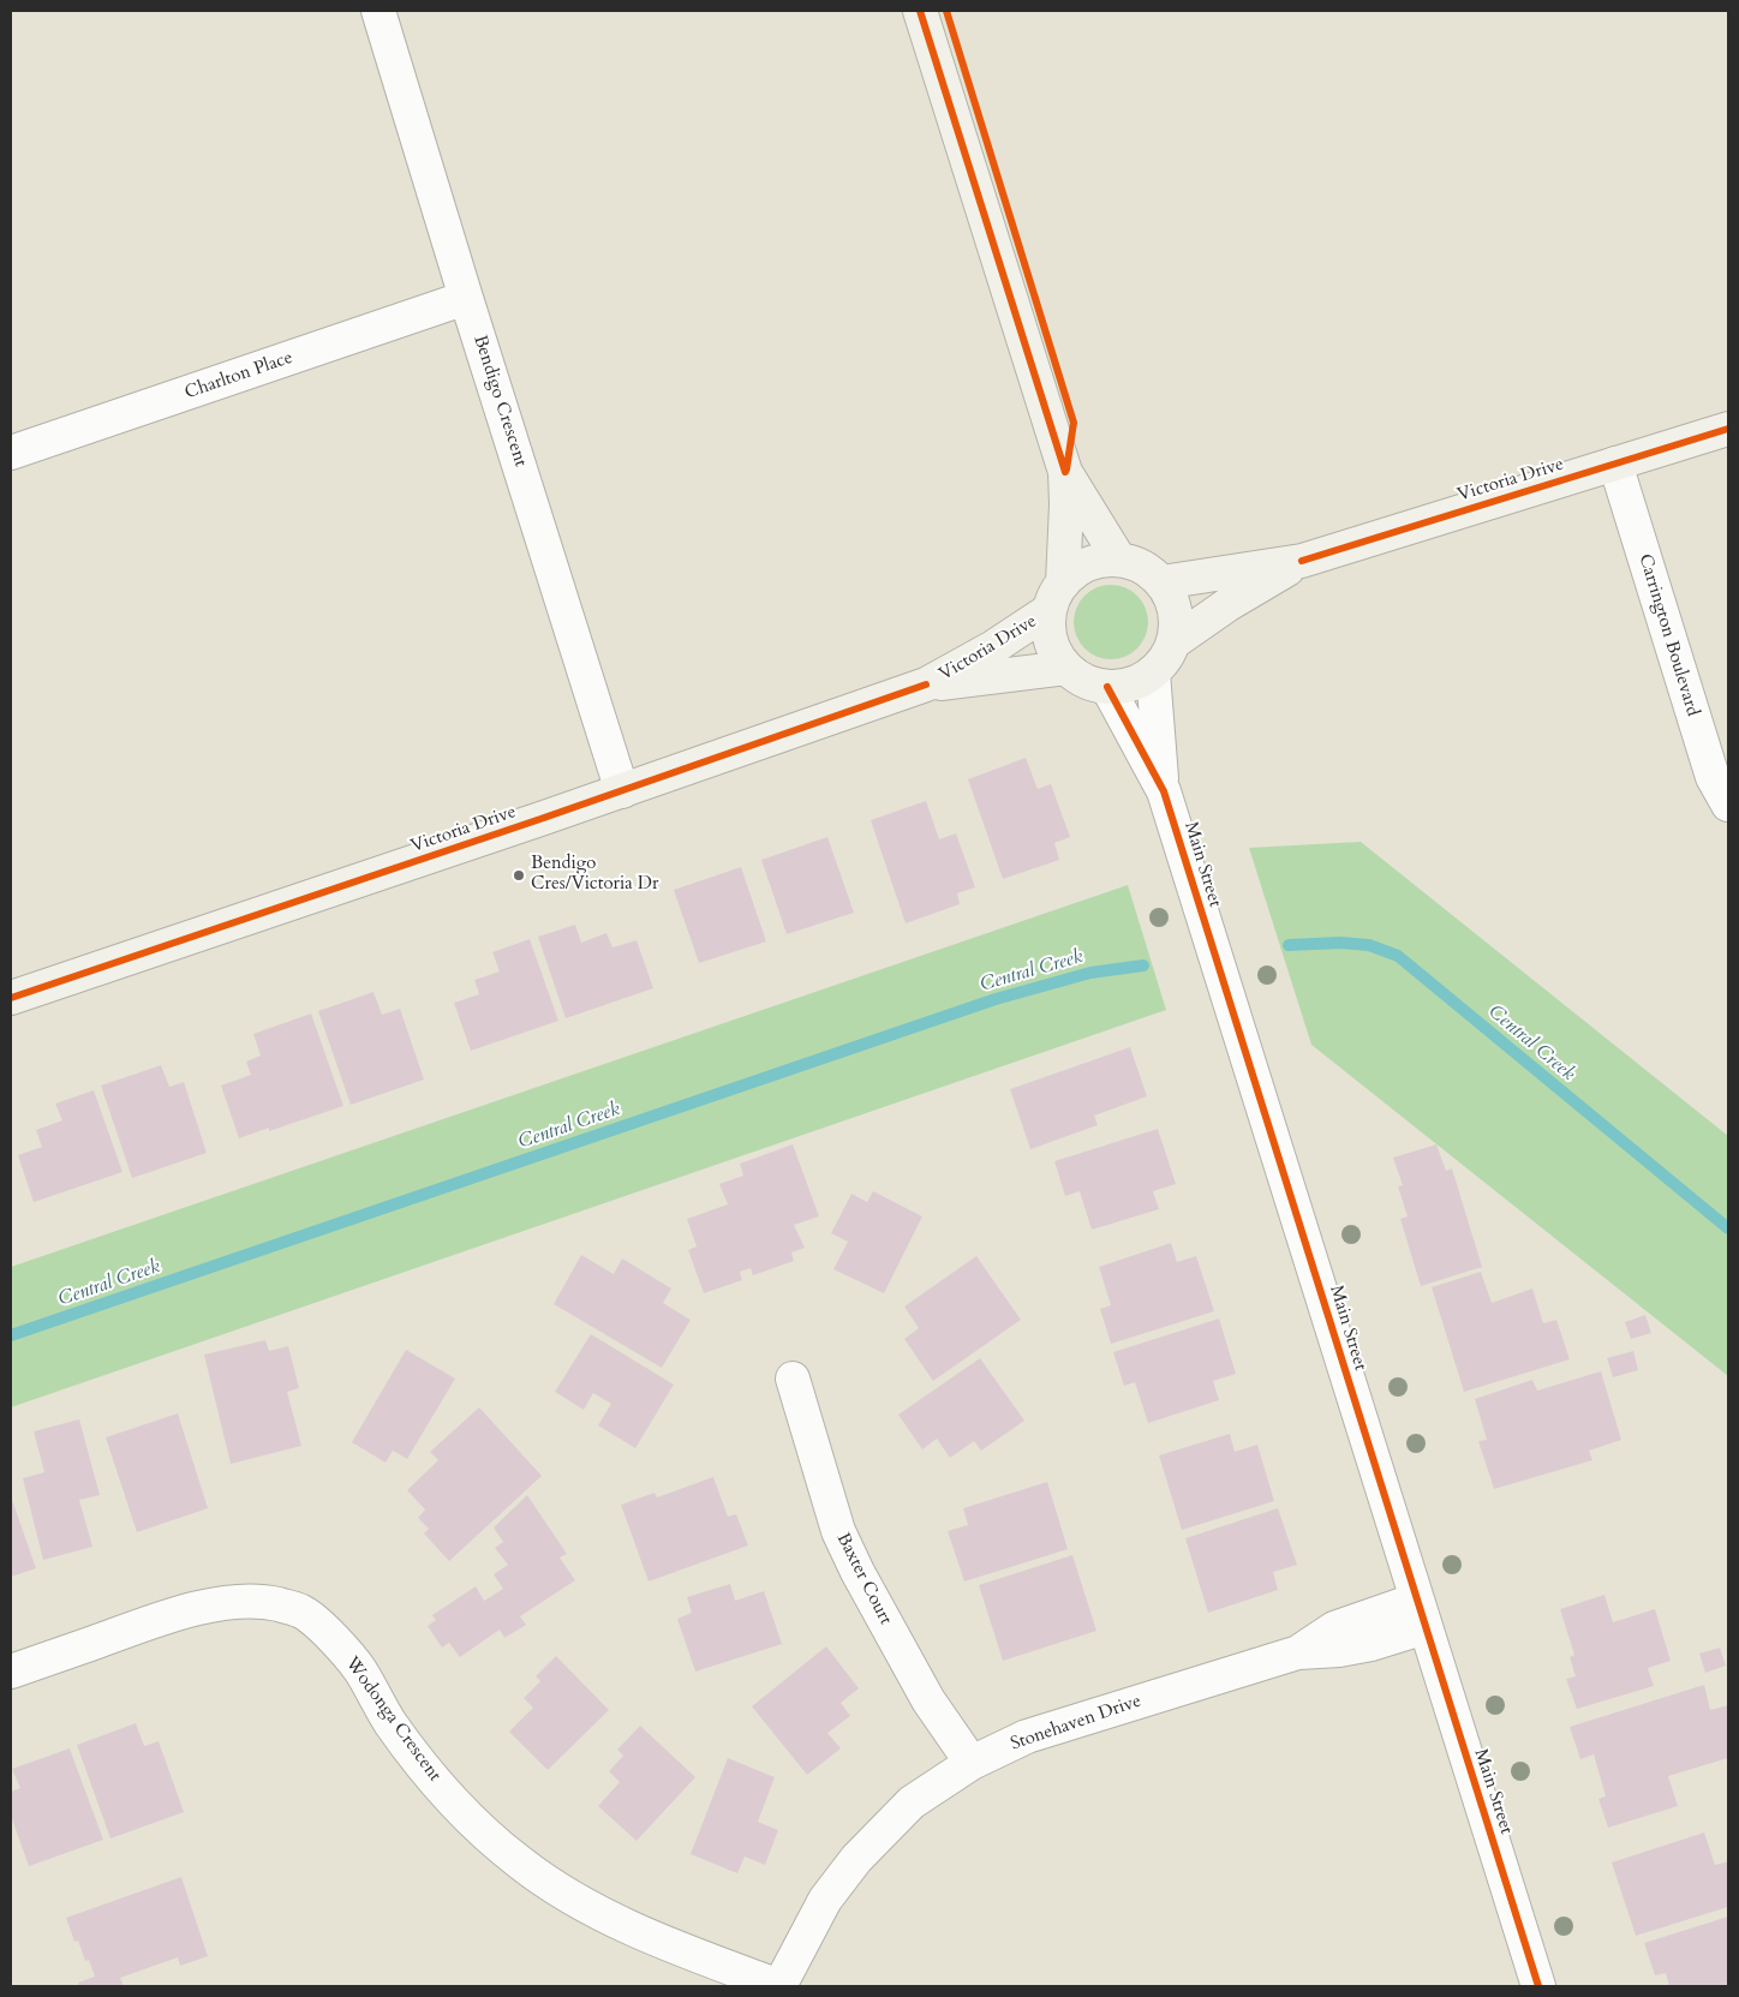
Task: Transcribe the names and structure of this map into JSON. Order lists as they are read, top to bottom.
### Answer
{
  "streets": {
    "street": [
      "Charlton Place",
      "Bendigo Crescent",
      "Victoria Drive",
      "Carrington Boulevard",
      "Main Street",
      "Baxter Court",
      "Wodonga Crescent",
      "Stonehaven Drive"
    ]
  },
  "crossings": [
    ["Charlton Place", "Bendigo Crescent"],
    ["Bendigo Crescent", "Victoria Drive"],
    ["Victoria Drive", "Carrington Boulevard"],
    ["Victoria Drive", "Main Street"],
    ["Main Street", "Stonehaven Drive"],
    ["Baxter Court", "Stonehaven Drive"],
    ["Wodonga Crescent", "Stonehaven Drive"]
  ],
  "water": ["Central Creek"],
  "places": ["Bendigo Cres/Victoria Dr"]
}
